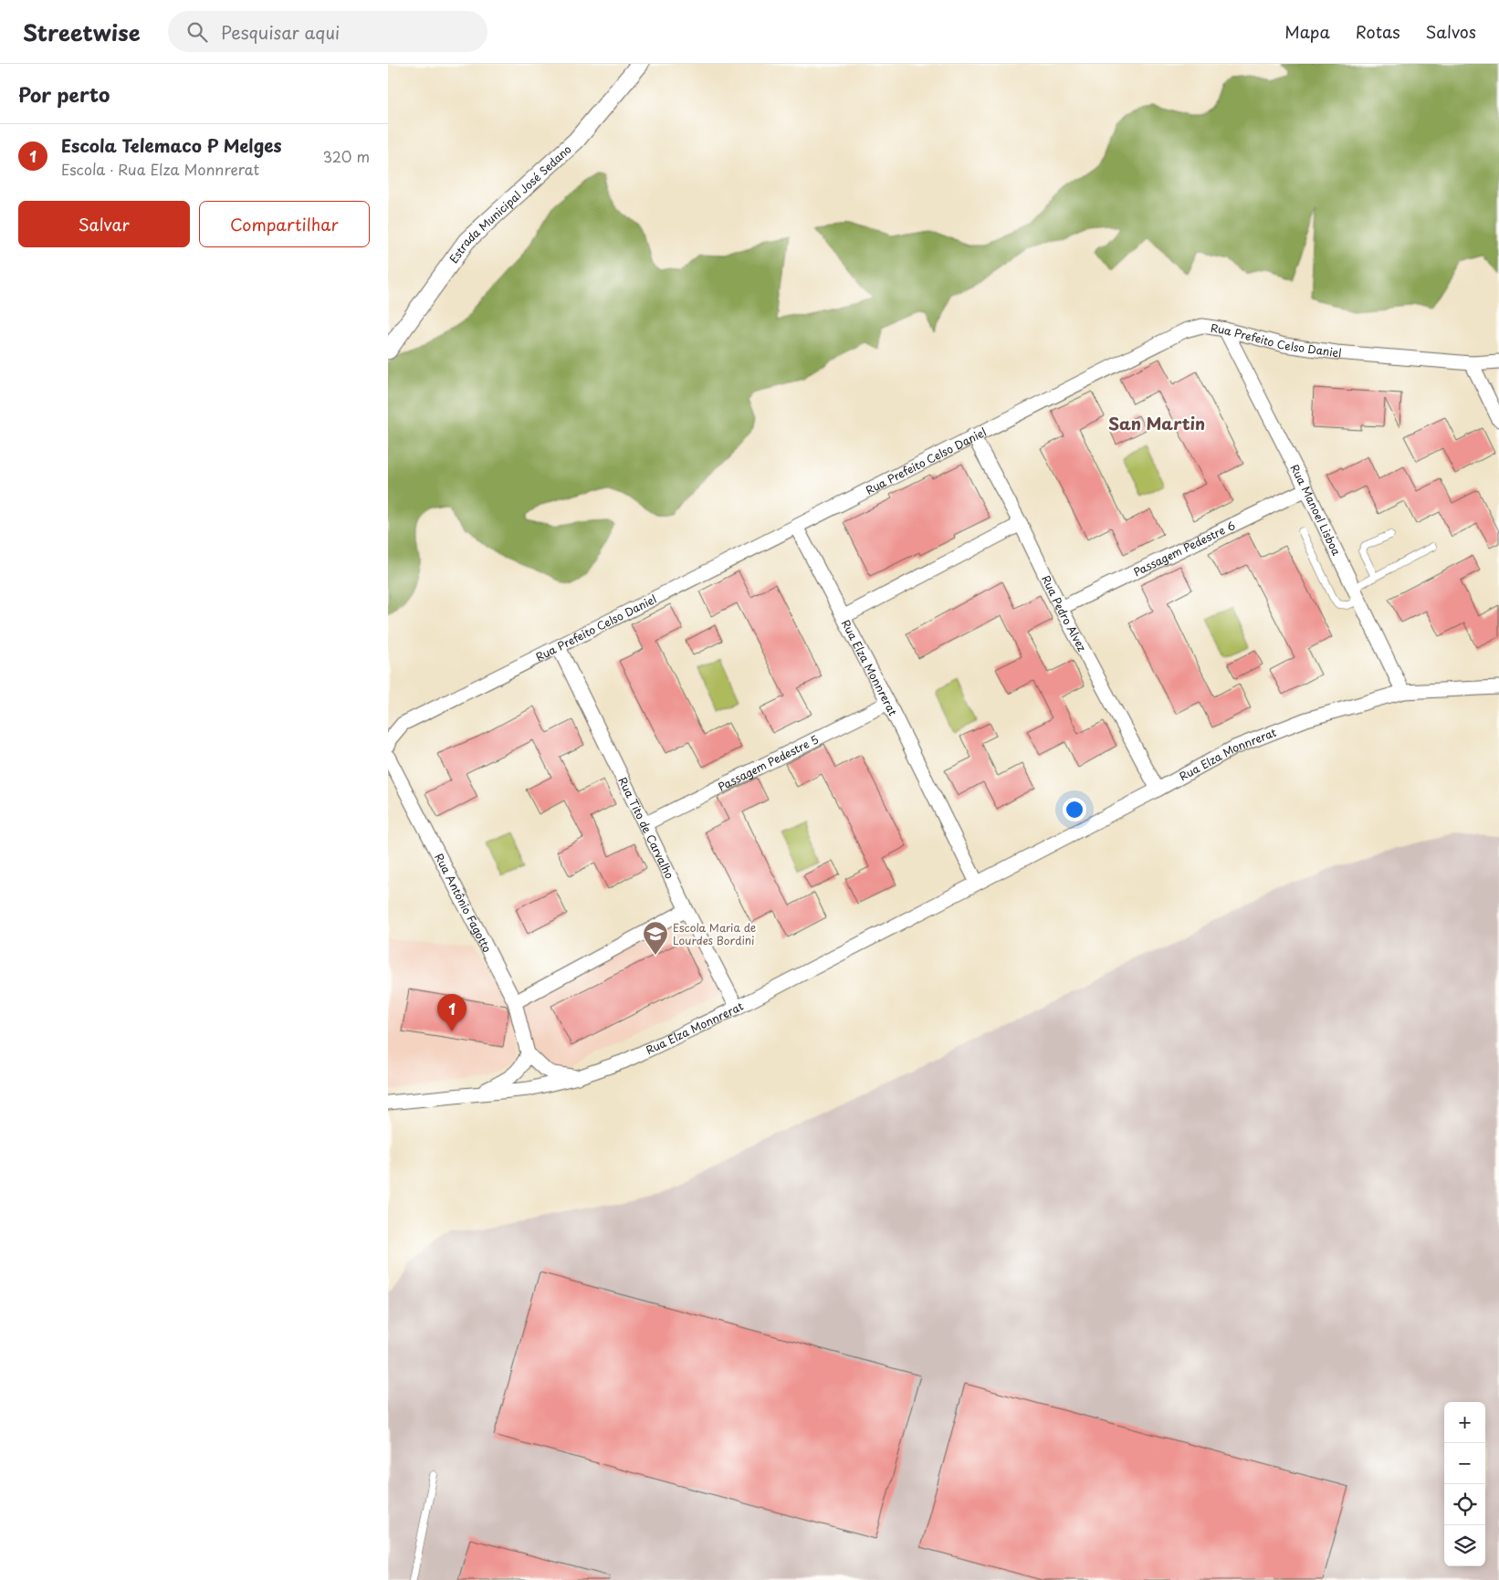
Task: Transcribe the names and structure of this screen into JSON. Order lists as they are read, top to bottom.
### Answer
{
  "streets": {
    "street": [
      "Estrada Municipal José Sedano",
      "Rua Prefeito Celso Daniel",
      "Rua Manoel Lisboa",
      "Passagem Pedestre 6",
      "Rua Pedro Alvez",
      "Rua Elza Monnrerat",
      "Passagem Pedestre 5",
      "Rua Tito de Carvalho",
      "Rua Antônio Fagotto"
    ]
  },
  "crossings": [
    ["Rua Prefeito Celso Daniel", "Rua Manoel Lisboa"],
    ["Rua Prefeito Celso Daniel", "Rua Pedro Alvez"],
    ["Rua Prefeito Celso Daniel", "Rua Elza Monnrerat"],
    ["Rua Prefeito Celso Daniel", "Rua Tito de Carvalho"],
    ["Rua Manoel Lisboa", "Passagem Pedestre 6"],
    ["Rua Manoel Lisboa", "Rua Elza Monnrerat"],
    ["Passagem Pedestre 6", "Rua Pedro Alvez"],
    ["Rua Pedro Alvez", "Rua Elza Monnrerat"],
    ["Rua Elza Monnrerat", "Passagem Pedestre 5"],
    ["Rua Elza Monnrerat", "Rua Tito de Carvalho"],
    ["Passagem Pedestre 5", "Rua Tito de Carvalho"]
  ],
  "districts": ["San Martin"],
  "places": {
    "school or university": ["Escola Maria de Lourdes Bordini"]
  },
  "page": {
    "header": "Streetwise",
    "search": "Pesquisar aqui",
    "nav": ["Mapa", "Rotas", "Salvos"],
    "heading": "Por perto",
    "list": [
      {
        "mark": "1",
        "name": "Escola Telemaco P Melges",
        "note": "Escola · Rua Elza Monnrerat",
        "value": "320 m"
      }
    ],
    "buttons": ["Salvar", "Compartilhar"],
    "pins": "1",
    "map_buttons": ["+", "−"]
  }
}
